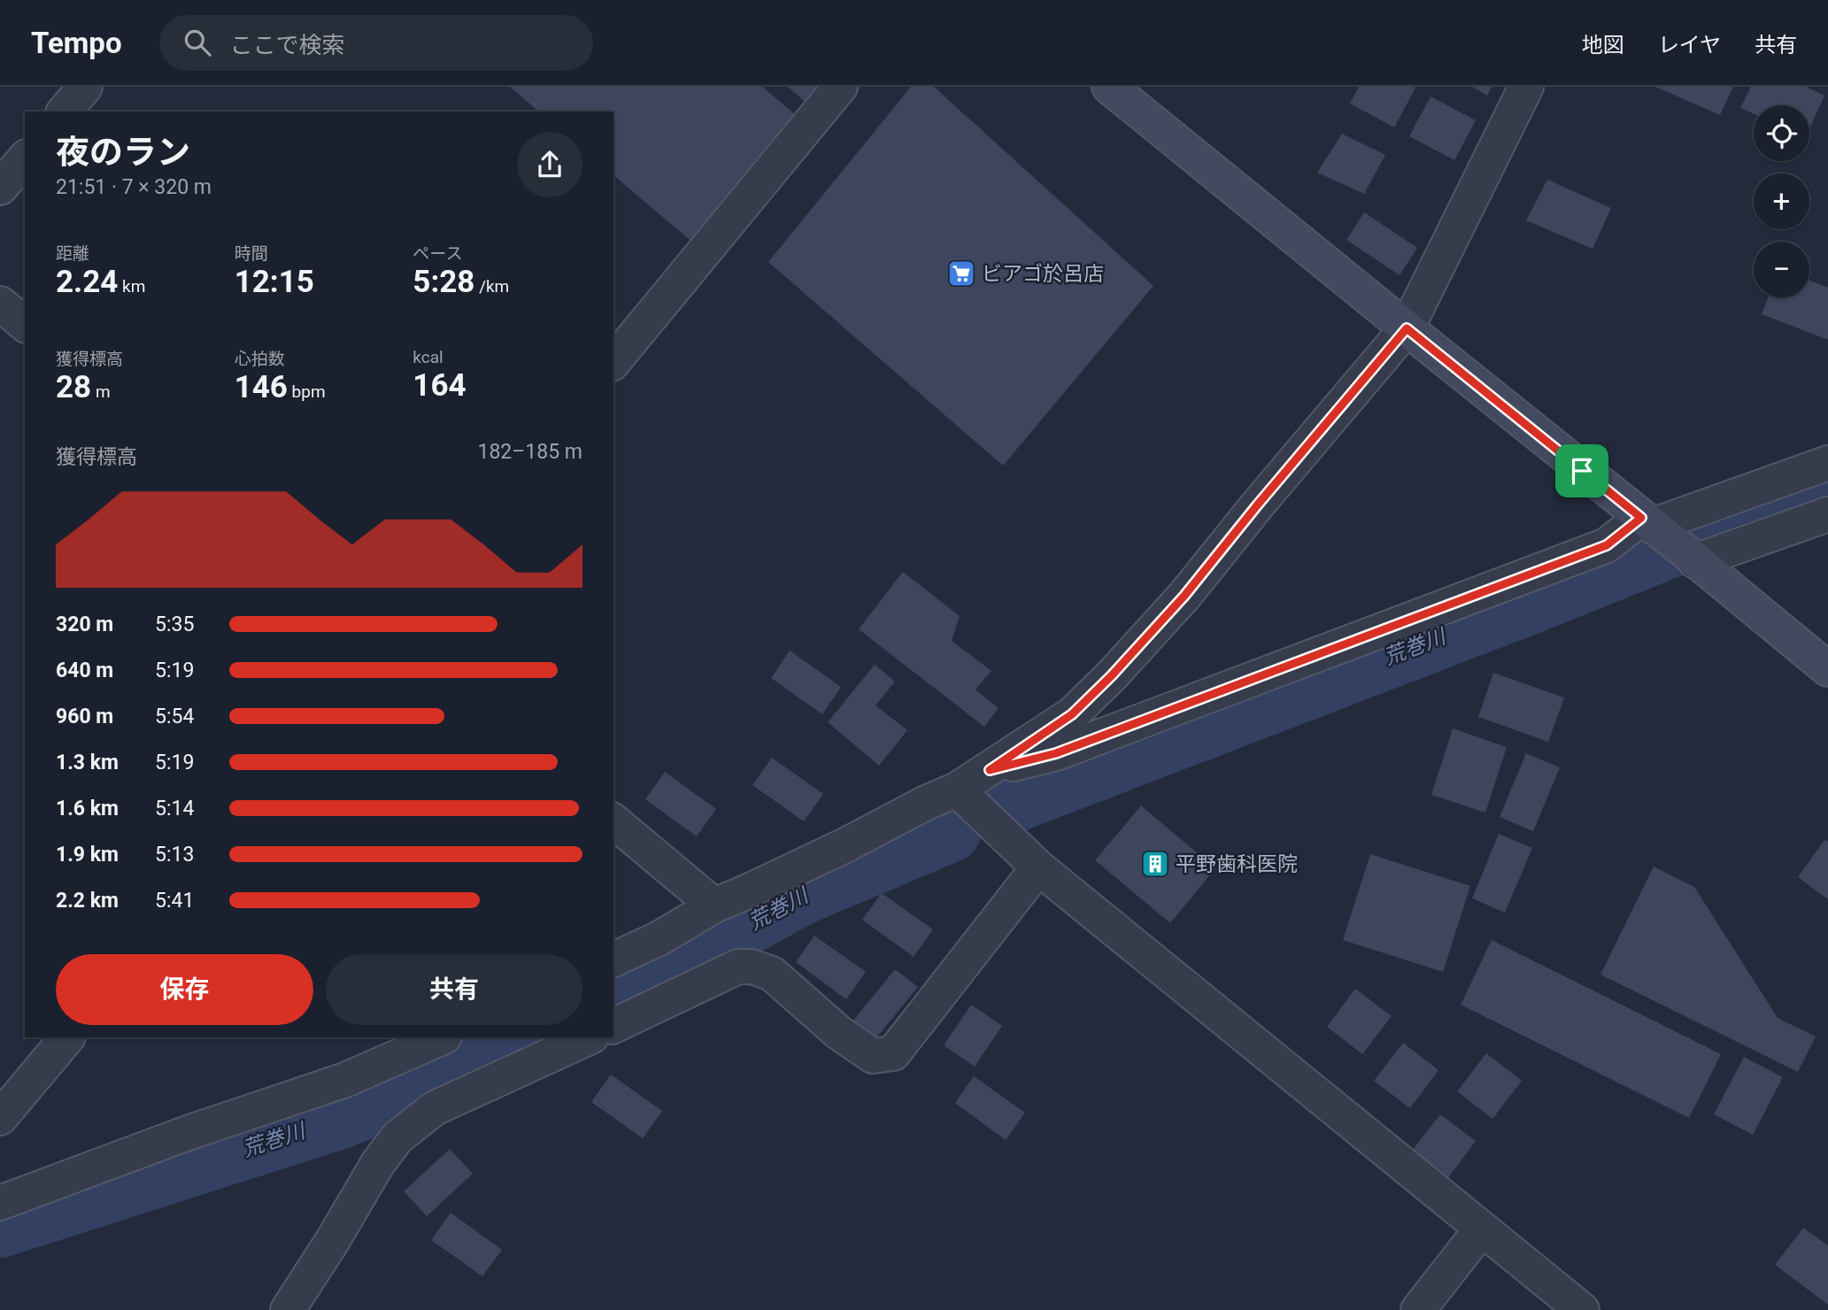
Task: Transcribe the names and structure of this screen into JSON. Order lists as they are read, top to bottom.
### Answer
{
  "water": ["荒巻川"],
  "places": {
    "supermarket": ["ビアゴ於呂店"],
    "building": ["平野歯科医院"]
  },
  "page": {
    "header": "Tempo",
    "search": "ここで検索",
    "nav": ["地図", "レイヤ", "共有"],
    "map_buttons": ["+", "−"],
    "heading": ["夜のラン", "21:51 · 7 × 320 m"],
    "stats": [
      ["距離", "2.24 km"],
      ["時間", "12:15"],
      ["ペース", "5:28 /km"],
      ["獲得標高", "28 m"],
      ["心拍数", "146 bpm"],
      ["kcal", "164"]
    ],
    "chart": ["獲得標高", "182–185 m"],
    "list": [
      {
        "name": "320 m",
        "note": "5:35"
      },
      {
        "name": "640 m",
        "note": "5:19"
      },
      {
        "name": "960 m",
        "note": "5:54"
      },
      {
        "name": "1.3 km",
        "note": "5:19"
      },
      {
        "name": "1.6 km",
        "note": "5:14"
      },
      {
        "name": "1.9 km",
        "note": "5:13"
      },
      {
        "name": "2.2 km",
        "note": "5:41"
      }
    ],
    "buttons": ["保存", "共有"]
  }
}
